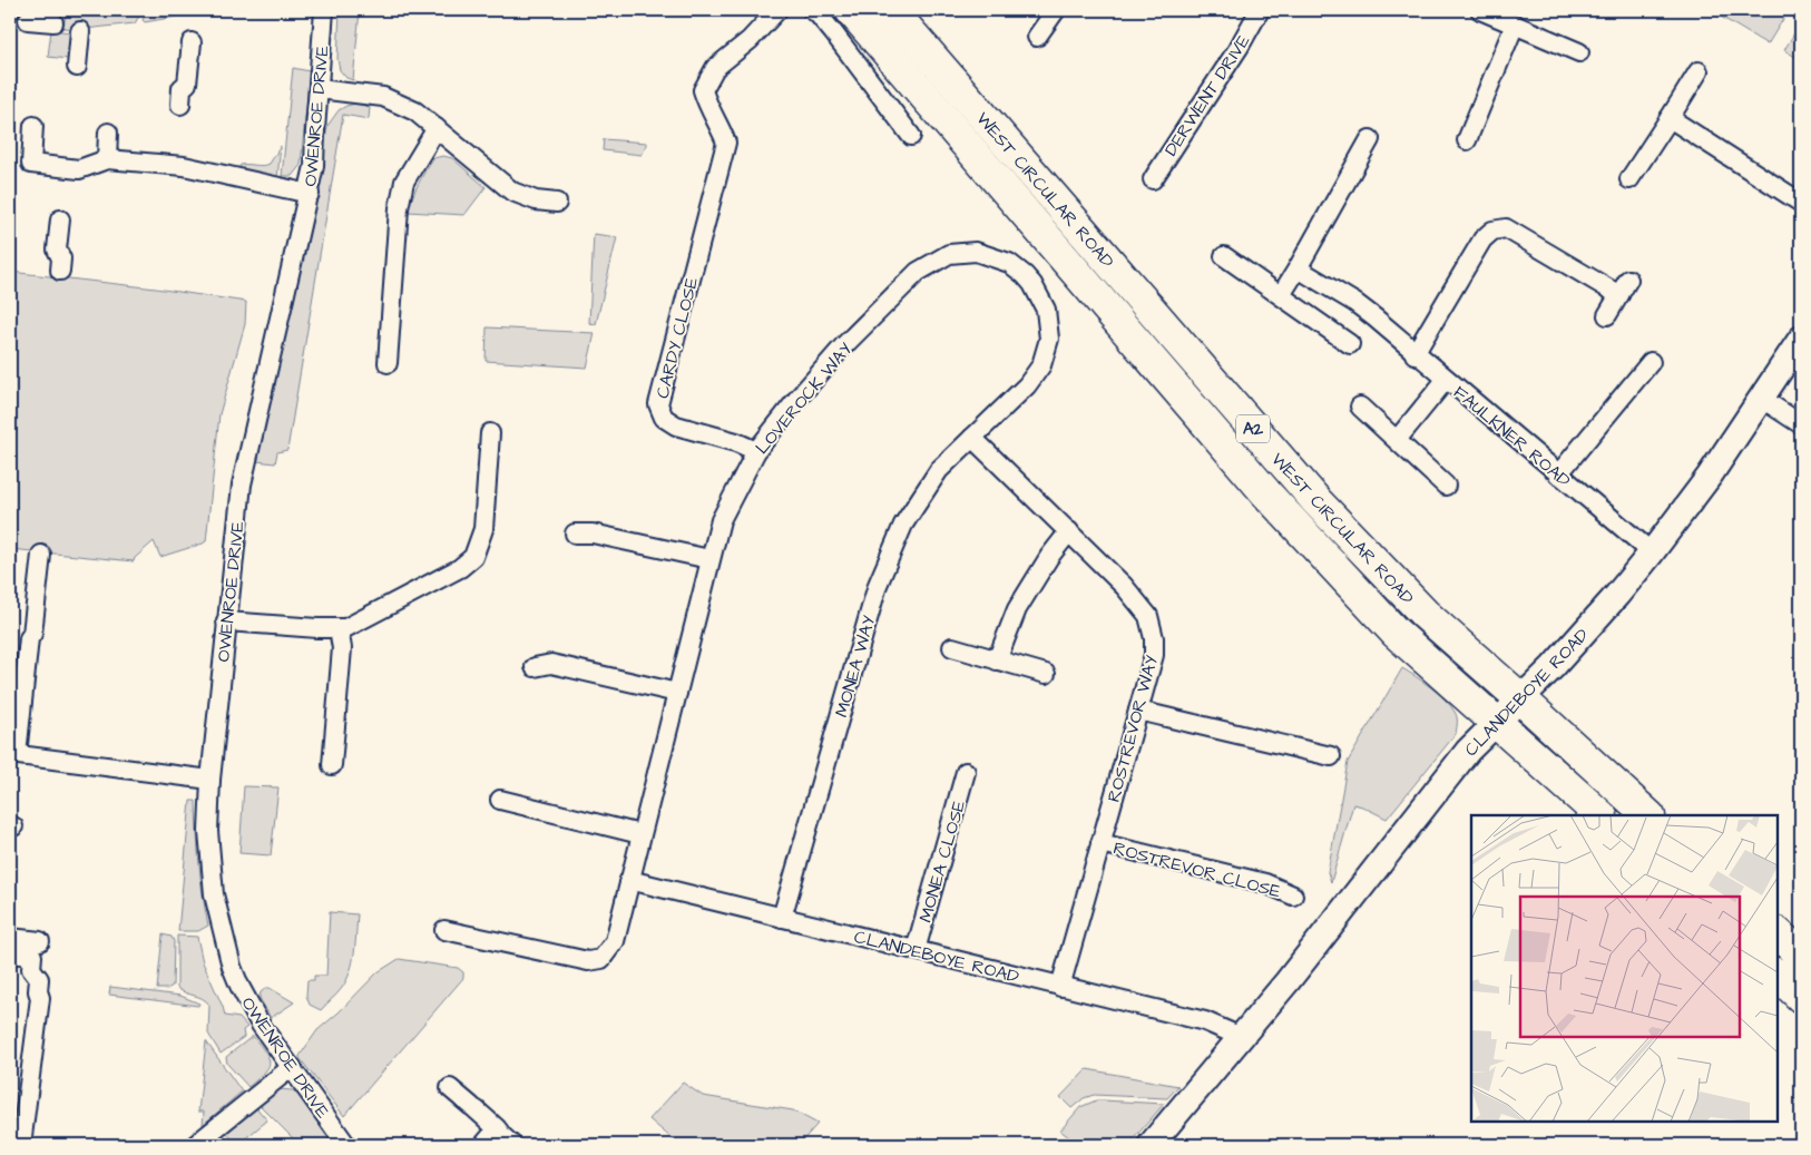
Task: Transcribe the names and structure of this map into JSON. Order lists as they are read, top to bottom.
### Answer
{
  "streets": {
    "highway": ["WEST CIRCULAR ROAD", "A2"],
    "street": [
      "DERWENT DRIVE",
      "OWENROE DRIVE",
      "CARDY CLOSE",
      "LOVEROCK WAY",
      "FAULKNER ROAD",
      "MONEA WAY",
      "CLANDEBOYE ROAD",
      "ROSTREVOR WAY",
      "MONEA CLOSE",
      "ROSTREVOR CLOSE"
    ]
  },
  "crossings": [
    ["WEST CIRCULAR ROAD", "CLANDEBOYE ROAD"],
    ["CARDY CLOSE", "LOVEROCK WAY"],
    ["LOVEROCK WAY", "MONEA WAY"],
    ["LOVEROCK WAY", "CLANDEBOYE ROAD"],
    ["LOVEROCK WAY", "ROSTREVOR WAY"],
    ["FAULKNER ROAD", "CLANDEBOYE ROAD"],
    ["MONEA WAY", "CLANDEBOYE ROAD"],
    ["MONEA WAY", "ROSTREVOR WAY"],
    ["CLANDEBOYE ROAD", "ROSTREVOR WAY"],
    ["CLANDEBOYE ROAD", "MONEA CLOSE"],
    ["ROSTREVOR WAY", "ROSTREVOR CLOSE"]
  ]
}
